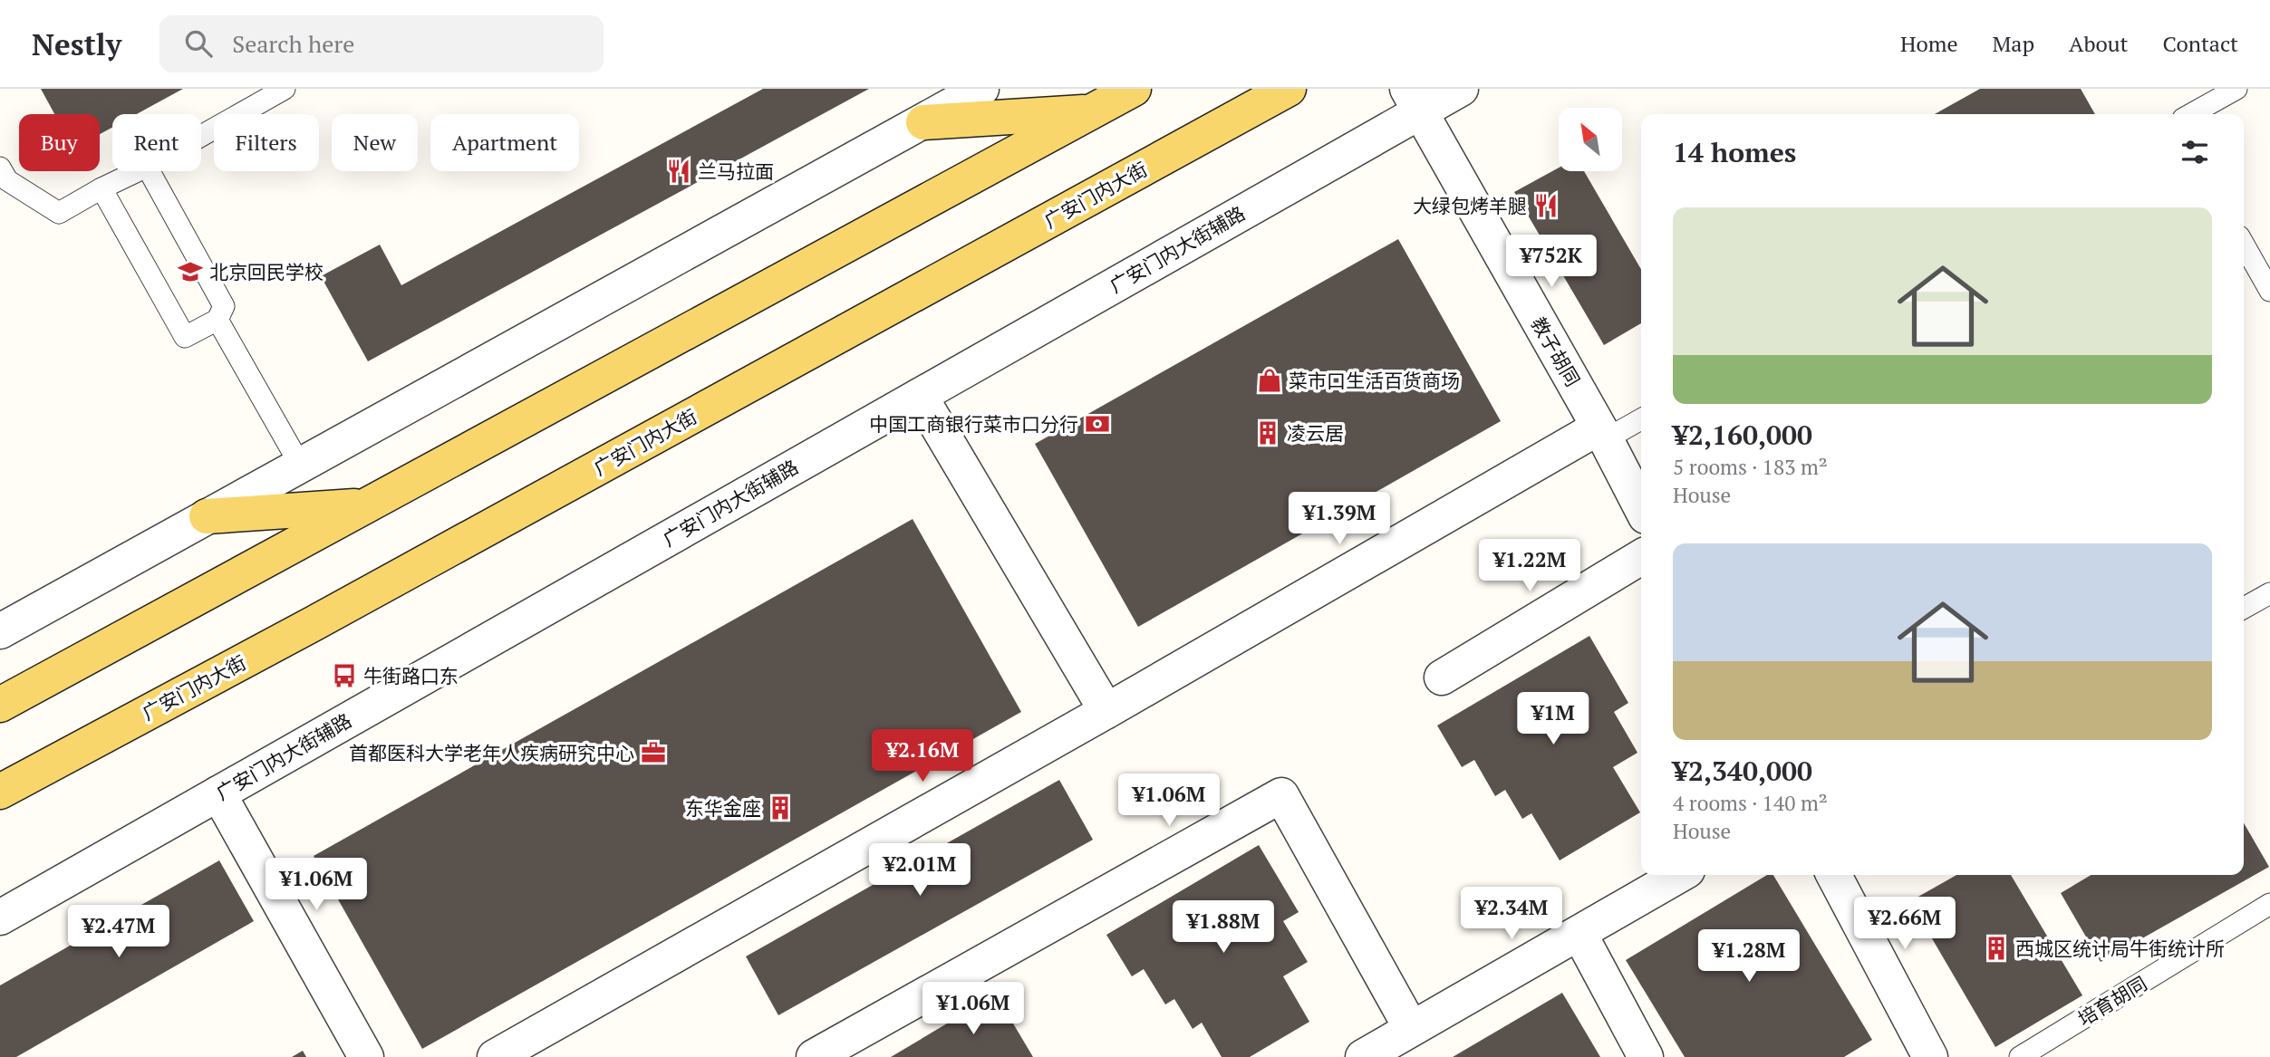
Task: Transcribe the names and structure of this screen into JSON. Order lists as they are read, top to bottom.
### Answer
{
  "streets": {
    "main road": ["广安门内大街"],
    "street": ["广安门内大街辅路", "教子胡同"],
    "lane": ["培育胡同"]
  },
  "crossings": [
    ["广安门内大街辅路", "教子胡同"]
  ],
  "places": {
    "restaurant": ["兰马拉面", "大绿包烤羊腿"],
    "school or university": ["北京回民学校"],
    "shop": ["菜市口生活百货商场"],
    "bank": ["中国工商银行菜市口分行"],
    "building": ["凌云居", "东华金座", "西城区统计局牛街统计所"],
    "bus stop": ["牛街路口东"],
    "office": ["首都医科大学老年人疾病研究中心"]
  },
  "north": "top left",
  "page": {
    "header": "Nestly",
    "search": "Search here",
    "nav": [
      "Home",
      "Map",
      "About",
      "Contact"
    ],
    "chip": [
      "Buy",
      "Rent",
      "Filters",
      "New",
      "Apartment"
    ],
    "heading": "14 homes",
    "list": [
      {
        "name": "¥2,160,000",
        "note": "5 rooms · 183 m² · House"
      },
      {
        "name": "¥2,340,000",
        "note": "4 rooms · 140 m² · House"
      }
    ],
    "price": [
      "¥752K",
      "¥1.39M",
      "¥1.22M",
      "¥1M",
      "¥2.16M",
      "¥1.06M",
      "¥2.01M",
      "¥1.06M",
      "¥2.34M",
      "¥2.66M",
      "¥1.88M",
      "¥2.47M",
      "¥1.28M",
      "¥1.06M"
    ]
  }
}
